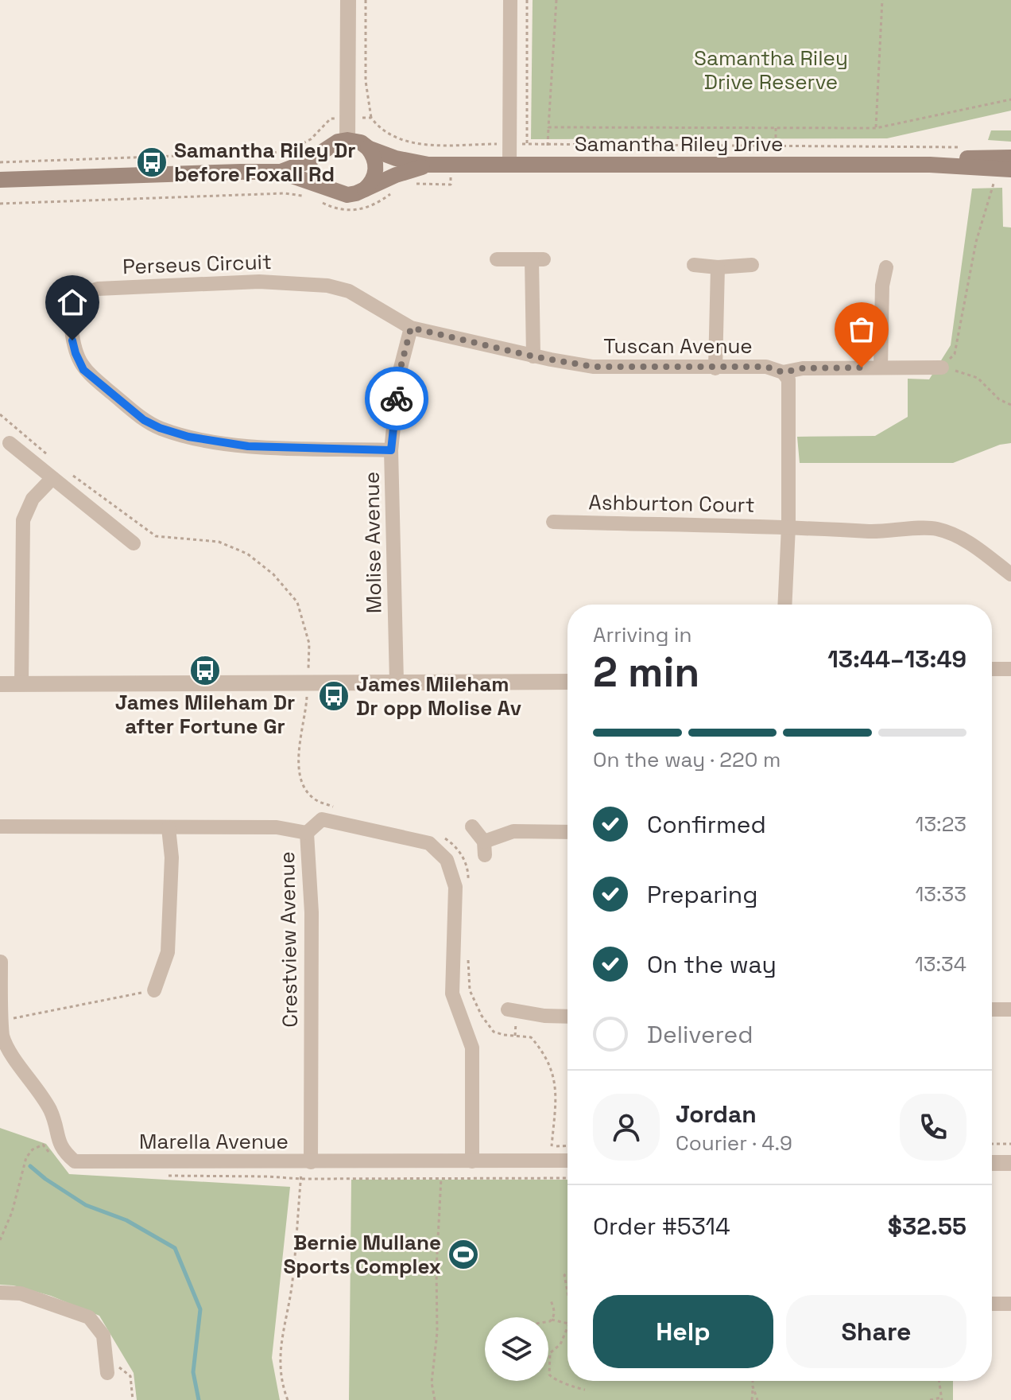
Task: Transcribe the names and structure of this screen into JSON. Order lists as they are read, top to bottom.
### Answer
{
  "streets": {
    "main road": ["Samantha Riley Drive"],
    "street": [
      "Perseus Circuit",
      "Tuscan Avenue",
      "Ashburton Court",
      "Molise Avenue",
      "Crestview Avenue",
      "Marella Avenue"
    ]
  },
  "crossings": [
    ["Perseus Circuit", "Tuscan Avenue"],
    ["Perseus Circuit", "Molise Avenue"],
    ["Tuscan Avenue", "Molise Avenue"],
    ["Crestview Avenue", "Marella Avenue"]
  ],
  "parks": ["Samantha Riley Drive Reserve"],
  "places": {
    "bus stop": ["Samantha Riley Dr before Foxall Rd", "James Mileham Dr after Fortune Gr", "James Mileham Dr opp Molise Av"],
    "sports": ["Bernie Mullane Sports Complex"]
  },
  "page": {
    "heading": ["2 min", "Arriving in", "13:44–13:49"],
    "panel": [
      "Jordan",
      "Courier · 4.9",
      "Order #5314",
      "$32.55"
    ],
    "bar": "On the way · 220 m",
    "list": [
      ["Confirmed", "13:23"],
      ["Preparing", "13:33"],
      ["On the way", "13:34"],
      "Delivered"
    ],
    "buttons": ["Help", "Share"]
  }
}
